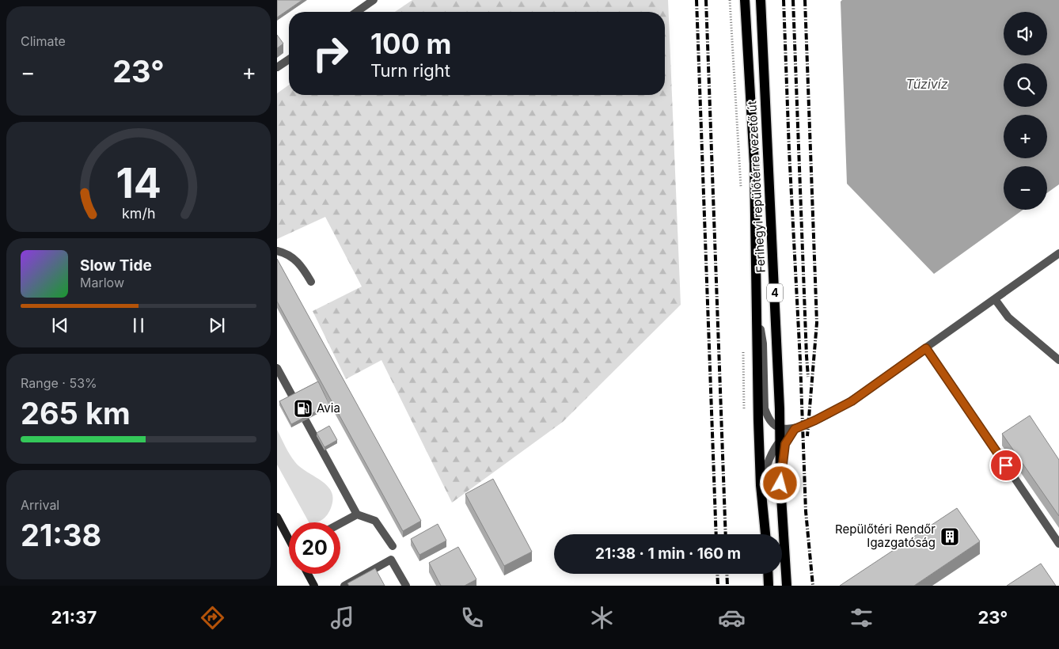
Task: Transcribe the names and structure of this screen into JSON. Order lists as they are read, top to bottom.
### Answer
{
  "streets": {
    "main road": ["Ferihegyi repülőtérre vezető út", "4"]
  },
  "water": ["Tűzivíz"],
  "places": {
    "fuel station": ["Avia"],
    "building": ["Repülőtéri Rendőr Igazgatóság"]
  },
  "page": {
    "tile": [
      "Climate",
      ["Range · 53%", "265 km"],
      ["Arrival", "21:38"]
    ],
    "map_buttons": ["+", "−"],
    "turn": ["100 m", "Turn right"],
    "heat": ["−", "23°", "+"],
    "song": ["Slow Tide", "Marlow"],
    "limit": "20",
    "trip": "21:38 · 1 min · 160 m",
    "tabs": ["21:37", "23°"],
    "gauge": ["14", "km/h"]
  }
}
